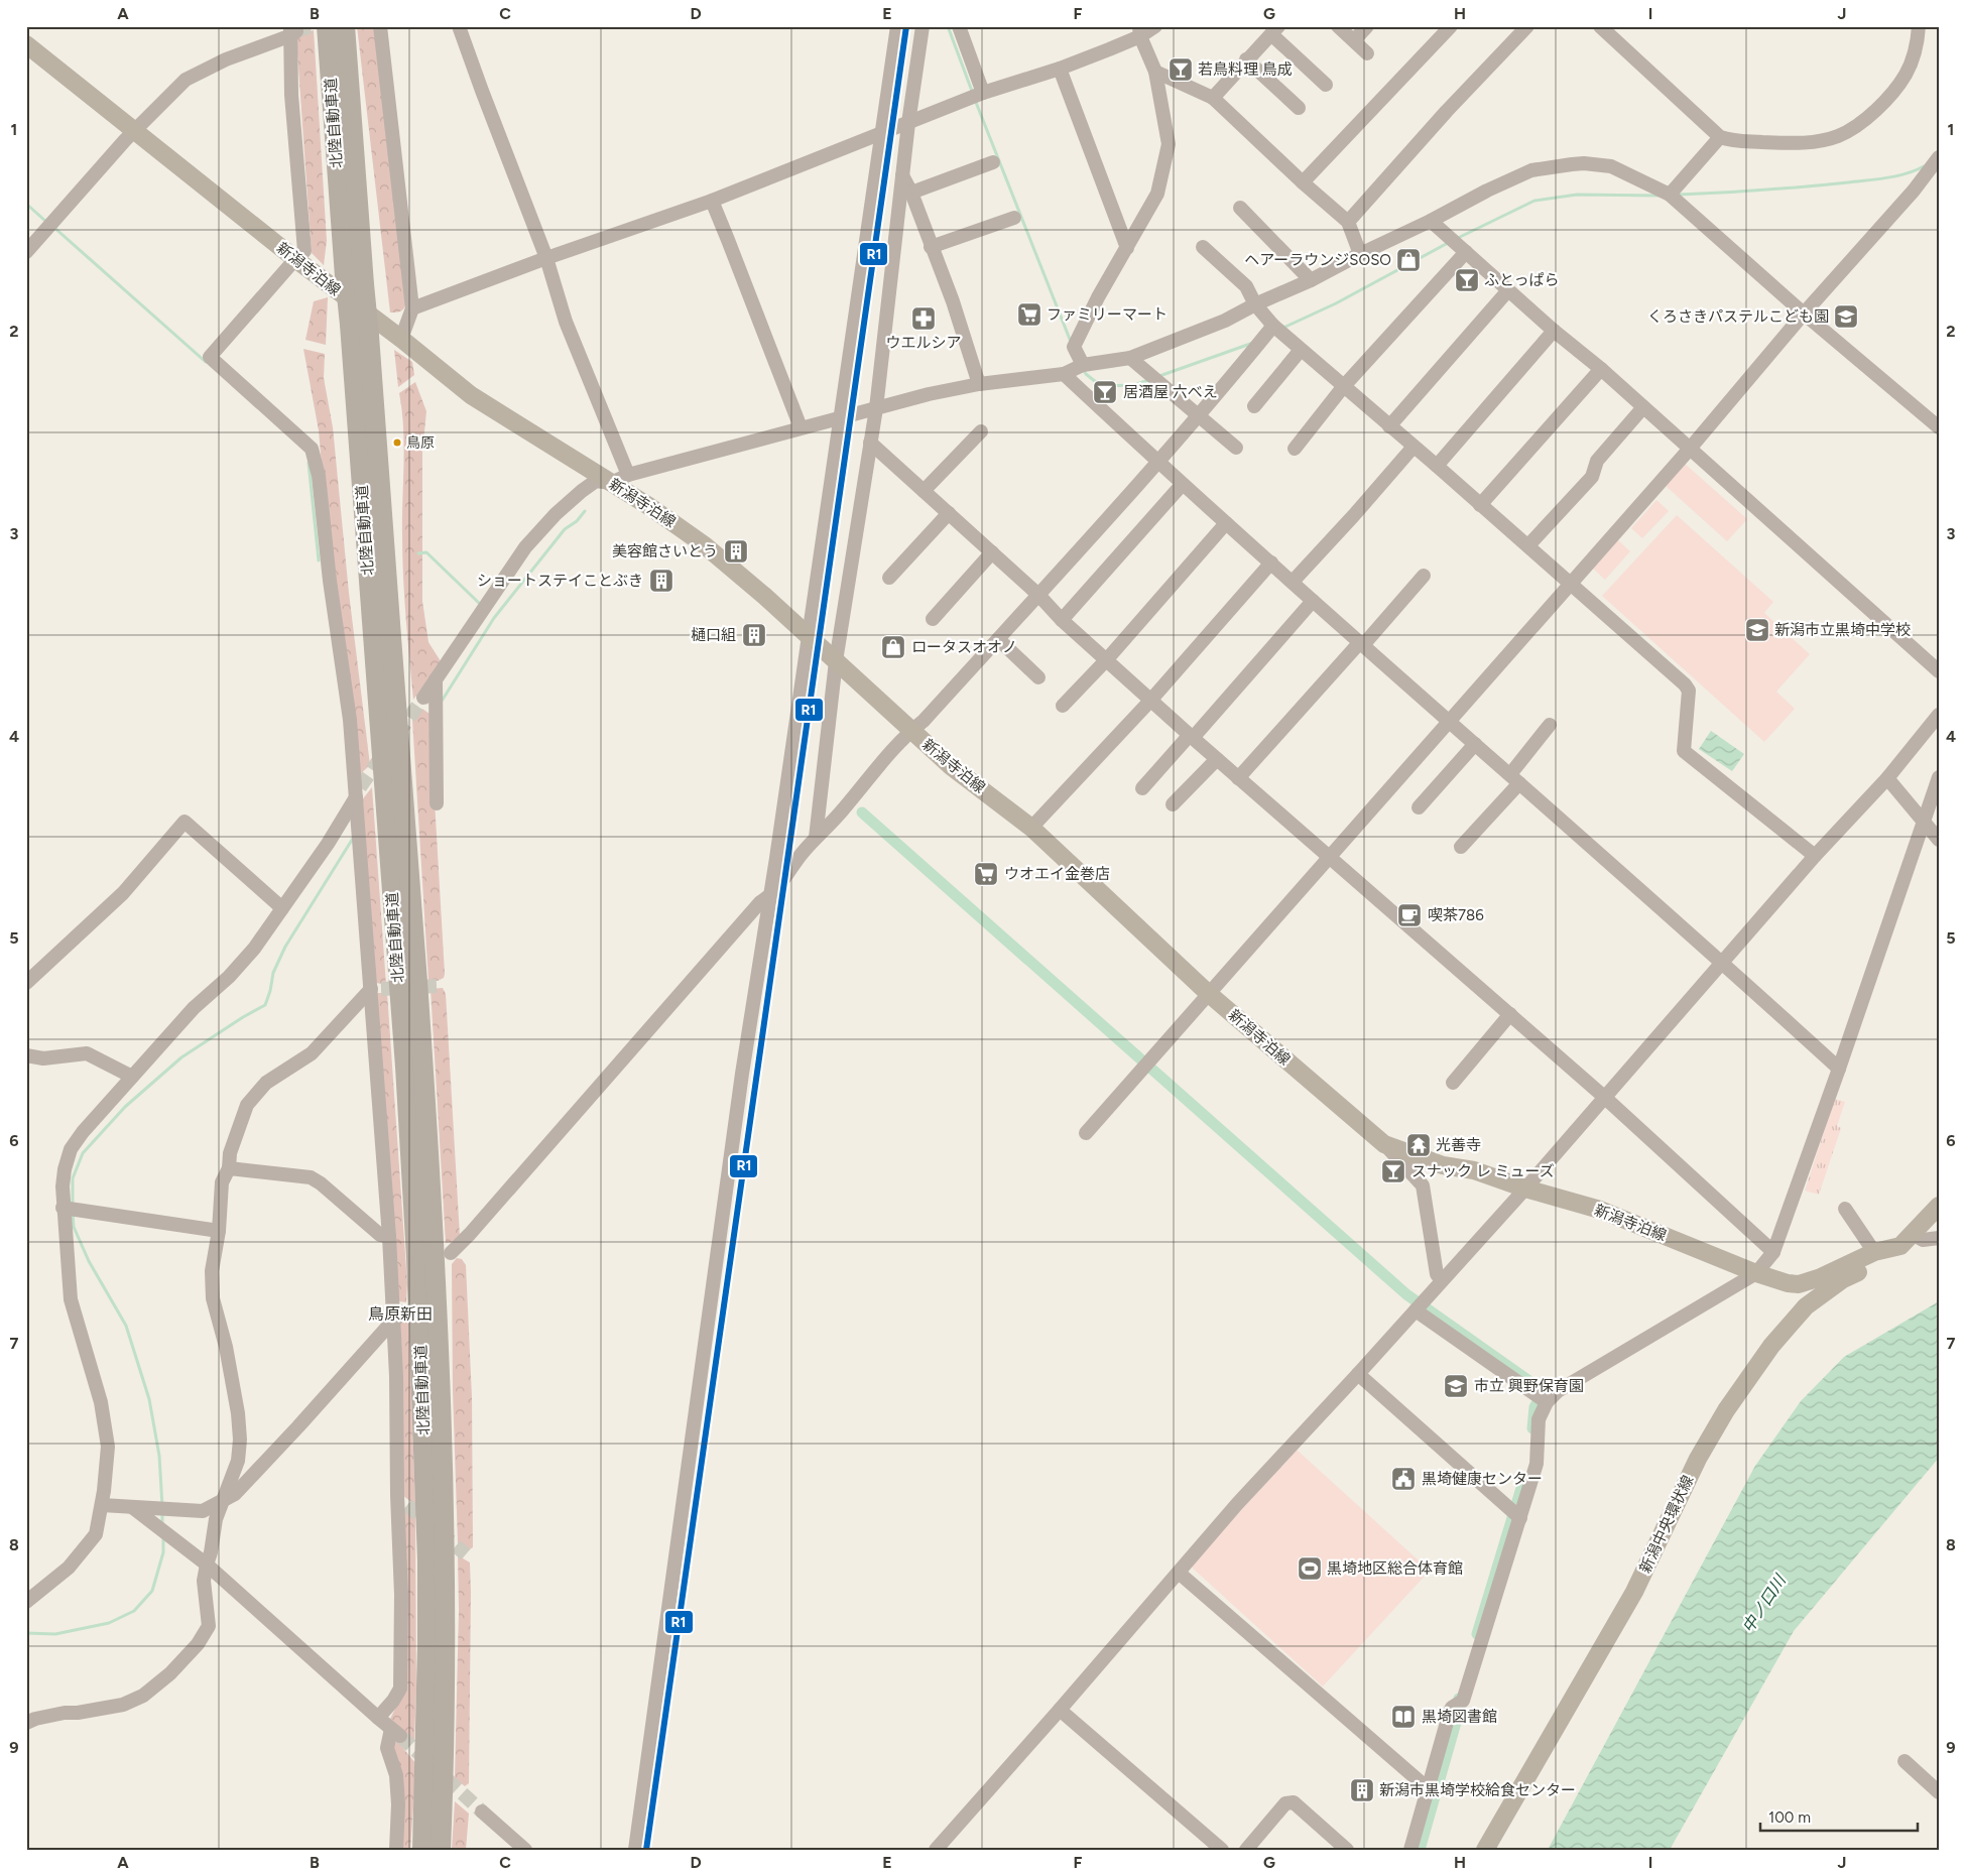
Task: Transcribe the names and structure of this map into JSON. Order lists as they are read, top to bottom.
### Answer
{
  "streets": {
    "highway": ["北陸自動車道"],
    "main road": ["新潟寺泊線", "新潟中央環状線"]
  },
  "crossings": [
    ["新潟寺泊線", "新潟中央環状線"]
  ],
  "districts": ["鳥原新田"],
  "water": ["中ノ口川"],
  "places": {
    "bar": [
      "若鳥料理 鳥成",
      "ふとっぱら",
      "居酒屋 六べえ",
      "スナック レ ミューズ"
    ],
    "shop": ["ヘアーラウンジSOSO", "ロータスオオノ"],
    "supermarket": ["ファミリーマート", "ウオエイ金巻店"],
    "school or university": ["くろさきパステルこども園", "新潟市立黒埼中学校", "市立 興野保育園"],
    "pharmacy": ["ウエルシア"],
    "other": ["鳥原"],
    "building": [
      "美容館さいとう",
      "ショートステイことぶき",
      "樋口組",
      "新潟市黒埼学校給食センター"
    ],
    "cafe": ["喫茶786"],
    "temple": ["光善寺"],
    "public building": ["黒埼健康センター"],
    "sports": ["黒埼地区総合体育館"],
    "library": ["黒埼図書館"]
  },
  "lines": ["transit line R1"],
  "scale_bar": "100 m",
  "grid": {
    "columns": [
      "A",
      "B",
      "C",
      "D",
      "E",
      "F",
      "G",
      "H",
      "I",
      "J"
    ],
    "rows": [
      "1",
      "2",
      "3",
      "4",
      "5",
      "6",
      "7",
      "8",
      "9"
    ]
  }
}
